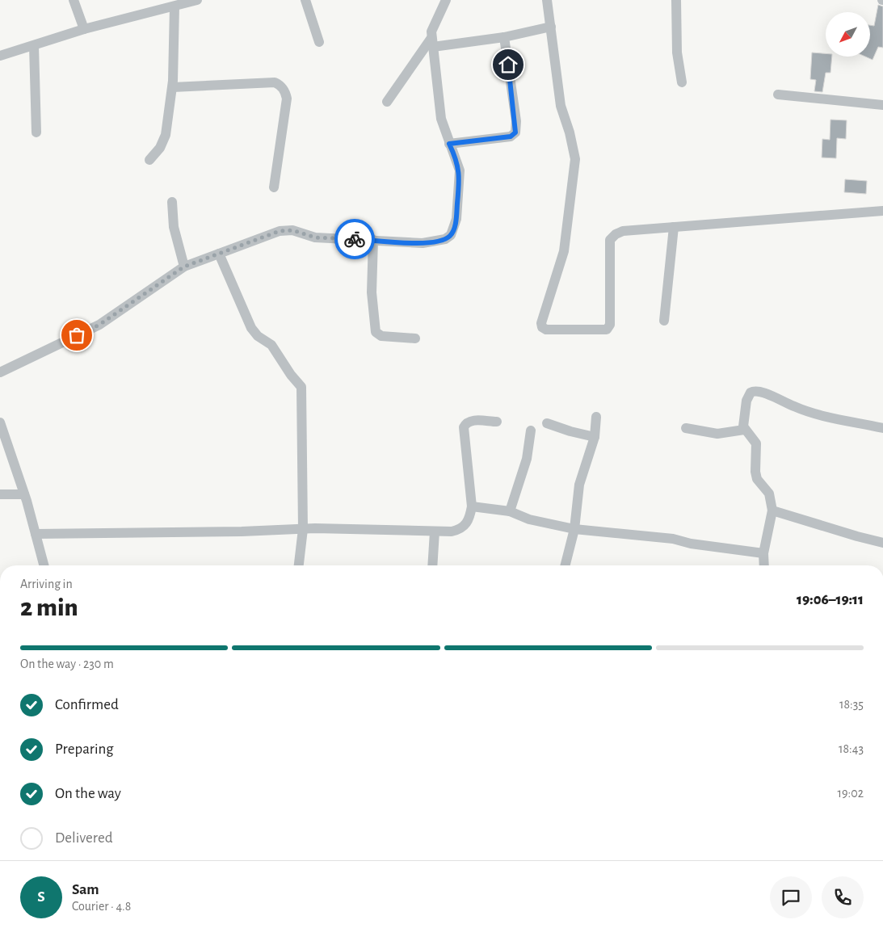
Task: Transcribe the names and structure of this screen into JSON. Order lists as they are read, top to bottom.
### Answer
{
  "north": "bottom left",
  "page": {
    "heading": ["2 min", "Arriving in", "19:06–19:11"],
    "panel": ["Sam", "Courier · 4.8"],
    "bar": "On the way · 230 m",
    "list": [
      ["Confirmed", "18:35"],
      ["Preparing", "18:43"],
      ["On the way", "19:02"],
      "Delivered"
    ],
    "round": "S"
  }
}
